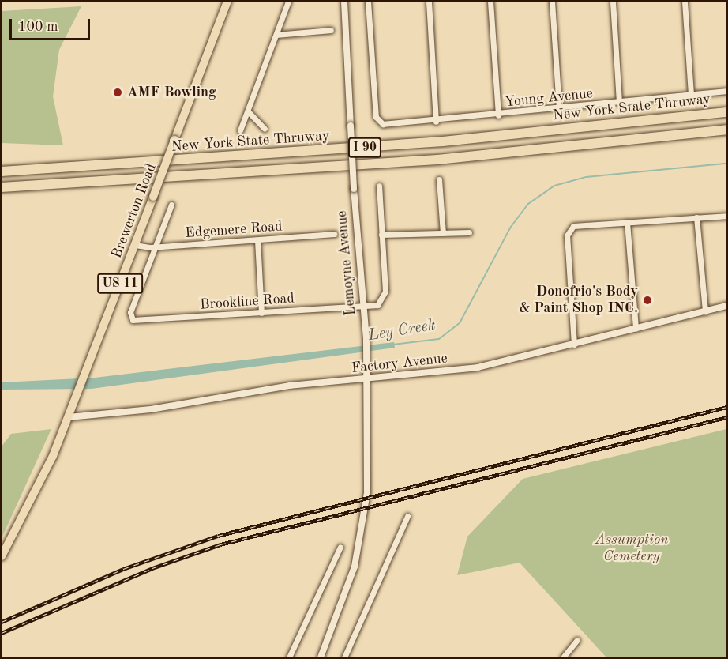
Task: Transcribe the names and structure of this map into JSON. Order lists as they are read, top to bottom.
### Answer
{
  "streets": {
    "highway": ["New York State Thruway", "I 90"],
    "main road": ["Brewerton Road", "US 11"],
    "street": [
      "Young Avenue",
      "Edgemere Road",
      "Lemoyne Avenue",
      "Brookline Road",
      "Factory Avenue"
    ]
  },
  "crossings": [
    ["Brewerton Road", "Edgemere Road"],
    ["Brewerton Road", "Factory Avenue"],
    ["Edgemere Road", "Brookline Road"],
    ["Lemoyne Avenue", "Brookline Road"],
    ["Lemoyne Avenue", "Factory Avenue"]
  ],
  "water": ["Ley Creek"],
  "parks": ["Assumption Cemetery"],
  "places": ["AMF Bowling", "Donofrio's Body & Paint Shop INC."],
  "scale_bar": "100 m"
}
